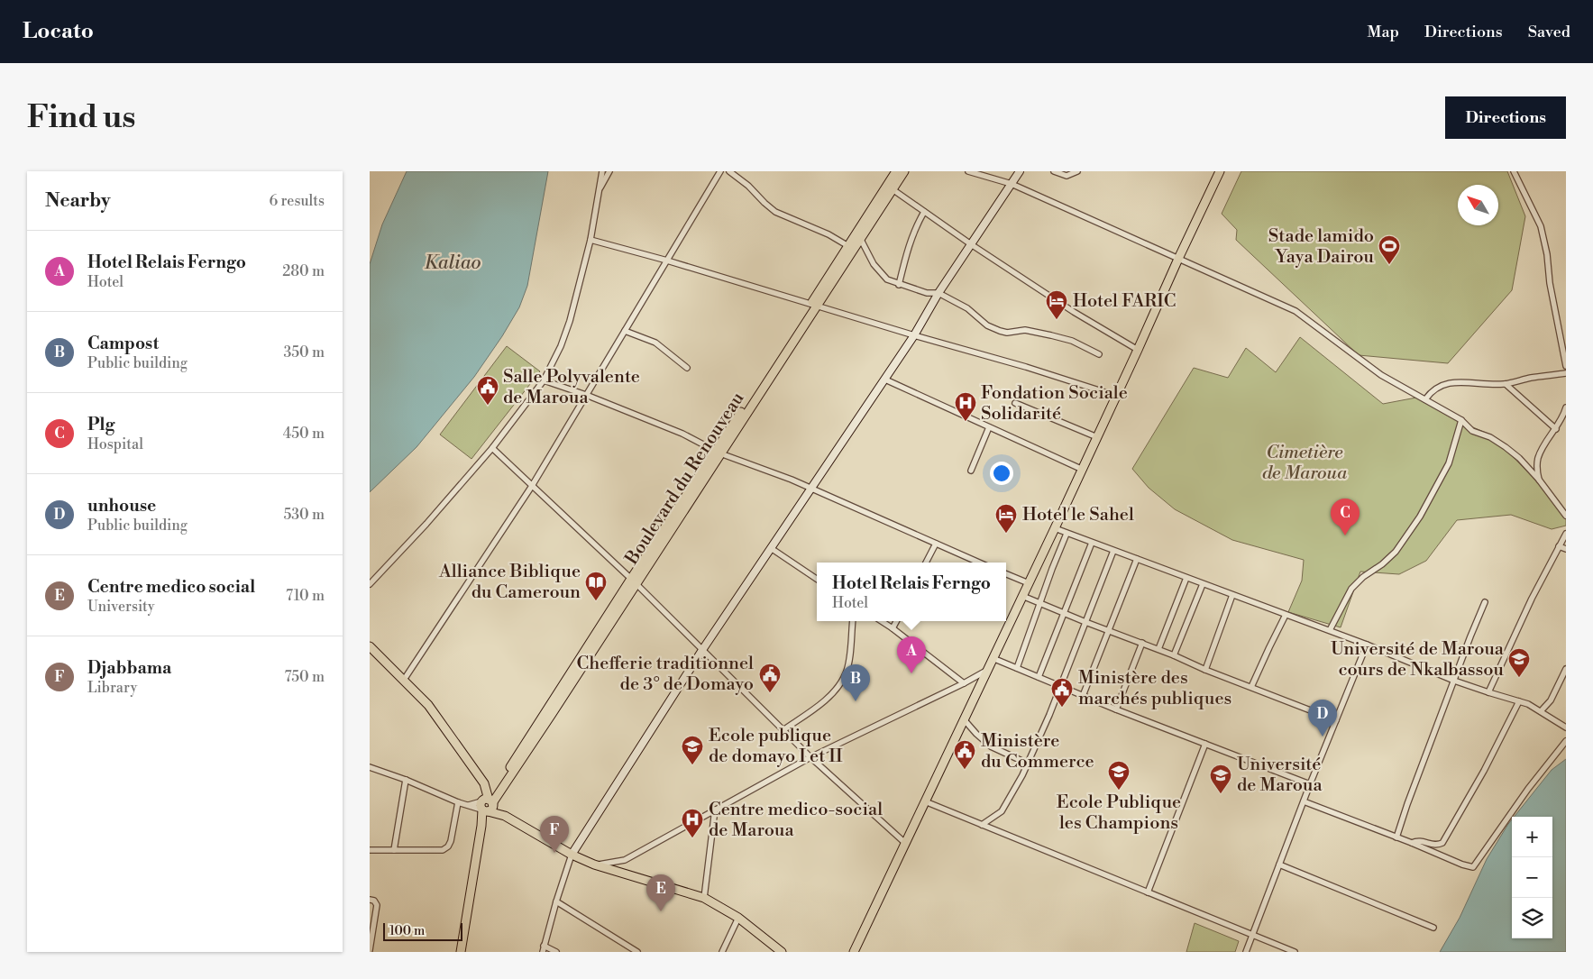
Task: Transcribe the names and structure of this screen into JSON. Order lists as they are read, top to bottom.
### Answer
{
  "streets": {
    "main road": ["Boulevard du Renouveau"]
  },
  "water": ["Kaliao"],
  "parks": ["Cimetière de Maroua"],
  "places": {
    "sports": ["Stade lamido Yaya Dairou"],
    "hotel": ["Hotel FARIC", "Hotel le Sahel"],
    "public building": [
      "Salle Polyvalente de Maroua",
      "Chefferie traditionnel de 3° de Domayo",
      "Ministère des marchés publiques",
      "Ministère du Commerce"
    ],
    "hospital": ["Fondation Sociale Solidarité", "Centre medico-social de Maroua"],
    "library": ["Alliance Biblique du Cameroun"],
    "school or university": [
      "Université de Maroua cours de Nkalbassou",
      "Ecole publique de domayo I et II",
      "Ecole Publique les Champions",
      "Université de Maroua"
    ]
  },
  "scale_bar": "100 m",
  "north": "top left",
  "page": {
    "header": "Locato",
    "nav": ["Map", "Directions", "Saved"],
    "buttons": "Directions",
    "title": "Find us",
    "heading": ["Nearby", "6 results"],
    "list": [
      {
        "mark": "A",
        "name": "Hotel Relais Ferngo",
        "note": "Hotel",
        "value": "280 m"
      },
      {
        "mark": "B",
        "name": "Campost",
        "note": "Public building",
        "value": "350 m"
      },
      {
        "mark": "C",
        "name": "Plg",
        "note": "Hospital",
        "value": "450 m"
      },
      {
        "mark": "D",
        "name": "unhouse",
        "note": "Public building",
        "value": "530 m"
      },
      {
        "mark": "E",
        "name": "Centre medico social",
        "note": "University",
        "value": "710 m"
      },
      {
        "mark": "F",
        "name": "Djabbama",
        "note": "Library",
        "value": "750 m"
      }
    ],
    "pins": [
      "C",
      "A",
      "B",
      "D",
      "F",
      "E"
    ],
    "popup": ["Hotel Relais Ferngo", "Hotel"],
    "map_buttons": ["+", "−"],
    "scale": "100 m"
  }
}
